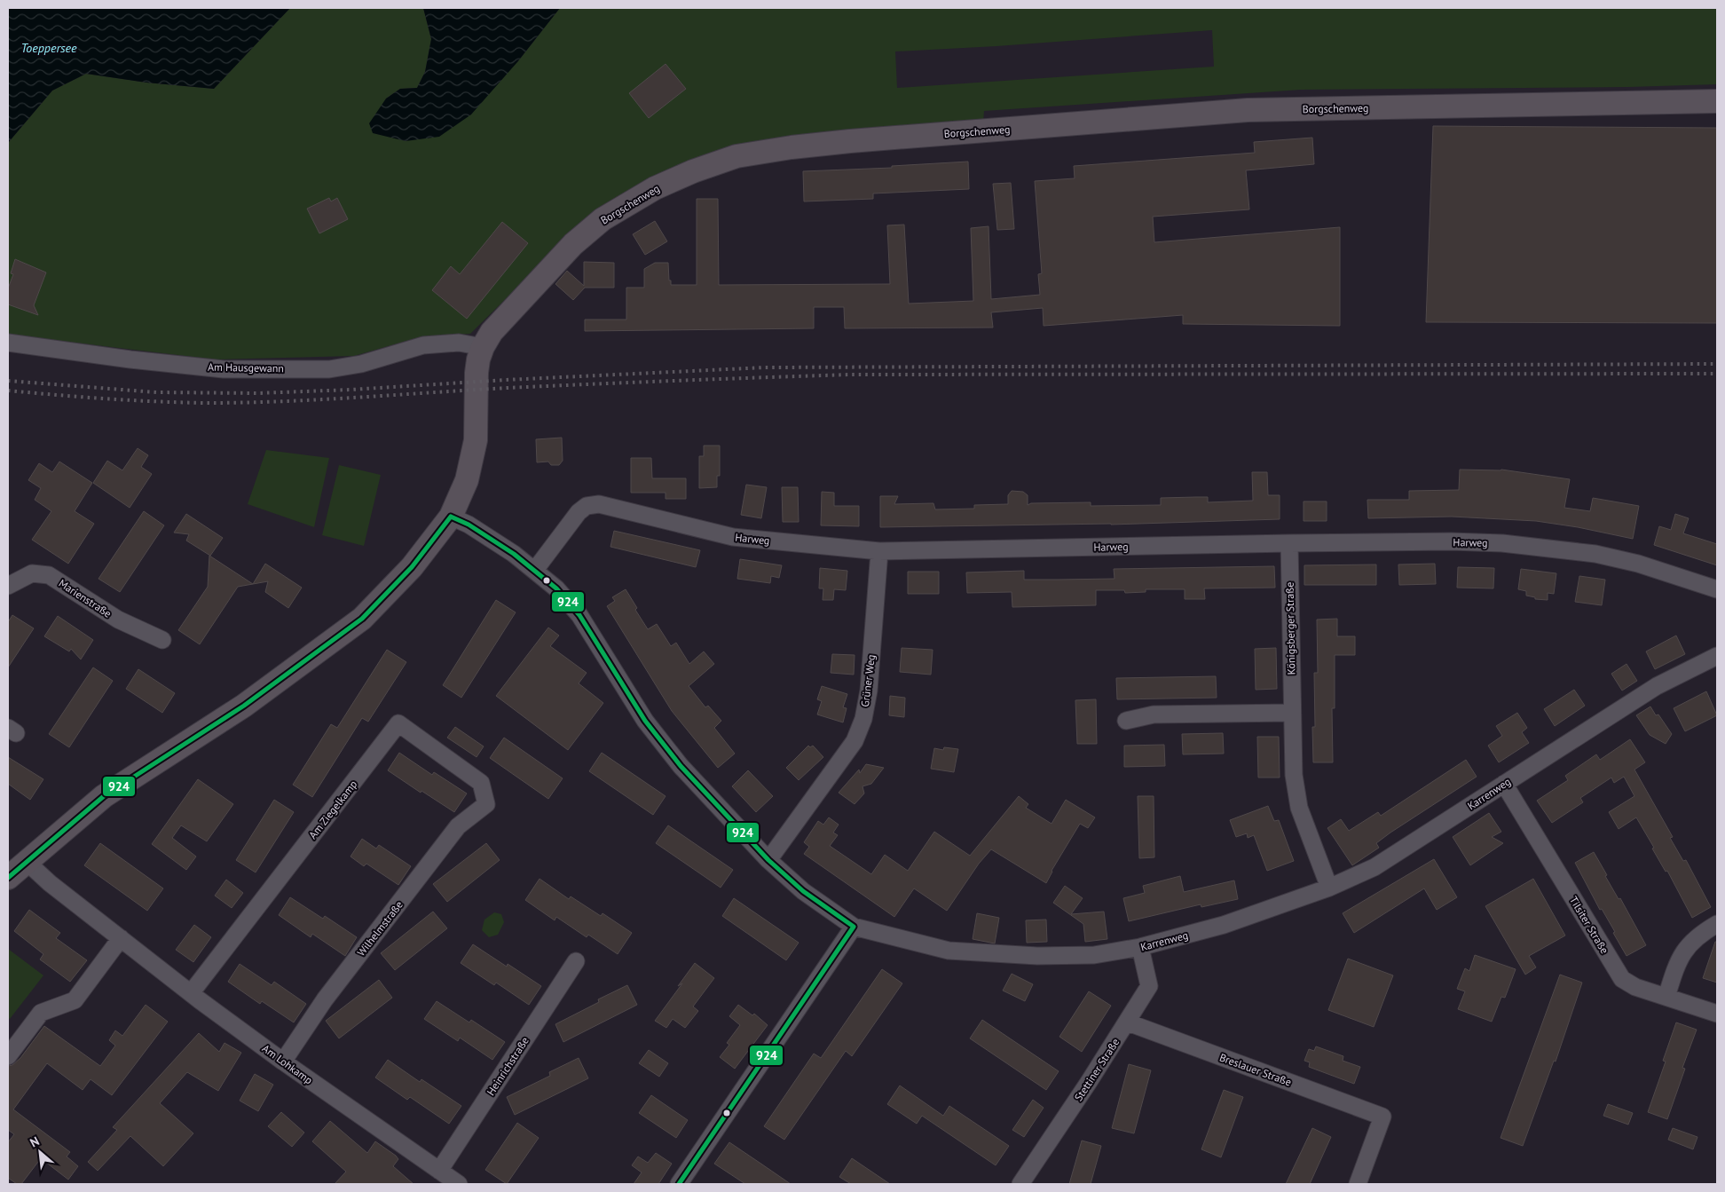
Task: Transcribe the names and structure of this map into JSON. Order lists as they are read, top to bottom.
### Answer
{
  "streets": {
    "main road": ["Borgschenweg"],
    "street": [
      "Am Hausgewann",
      "Harweg",
      "Marienstraße",
      "Königsberger Straße",
      "Grüner Weg",
      "Karrenweg",
      "Am Ziegelkamp",
      "Tilsiter Straße",
      "Wilhelmstraße",
      "Am Lohkamp",
      "Heinrichstraße",
      "Stettiner Straße",
      "Breslauer Straße"
    ]
  },
  "crossings": [
    ["Borgschenweg", "Am Hausgewann"],
    ["Borgschenweg", "Am Lohkamp"],
    ["Harweg", "Königsberger Straße"],
    ["Harweg", "Grüner Weg"],
    ["Königsberger Straße", "Karrenweg"],
    ["Karrenweg", "Tilsiter Straße"],
    ["Karrenweg", "Stettiner Straße"],
    ["Am Ziegelkamp", "Wilhelmstraße"],
    ["Am Ziegelkamp", "Am Lohkamp"],
    ["Wilhelmstraße", "Am Lohkamp"],
    ["Am Lohkamp", "Heinrichstraße"],
    ["Stettiner Straße", "Breslauer Straße"]
  ],
  "water": ["Toeppersee"],
  "lines": ["transit line 924"],
  "north": "top left"
}
